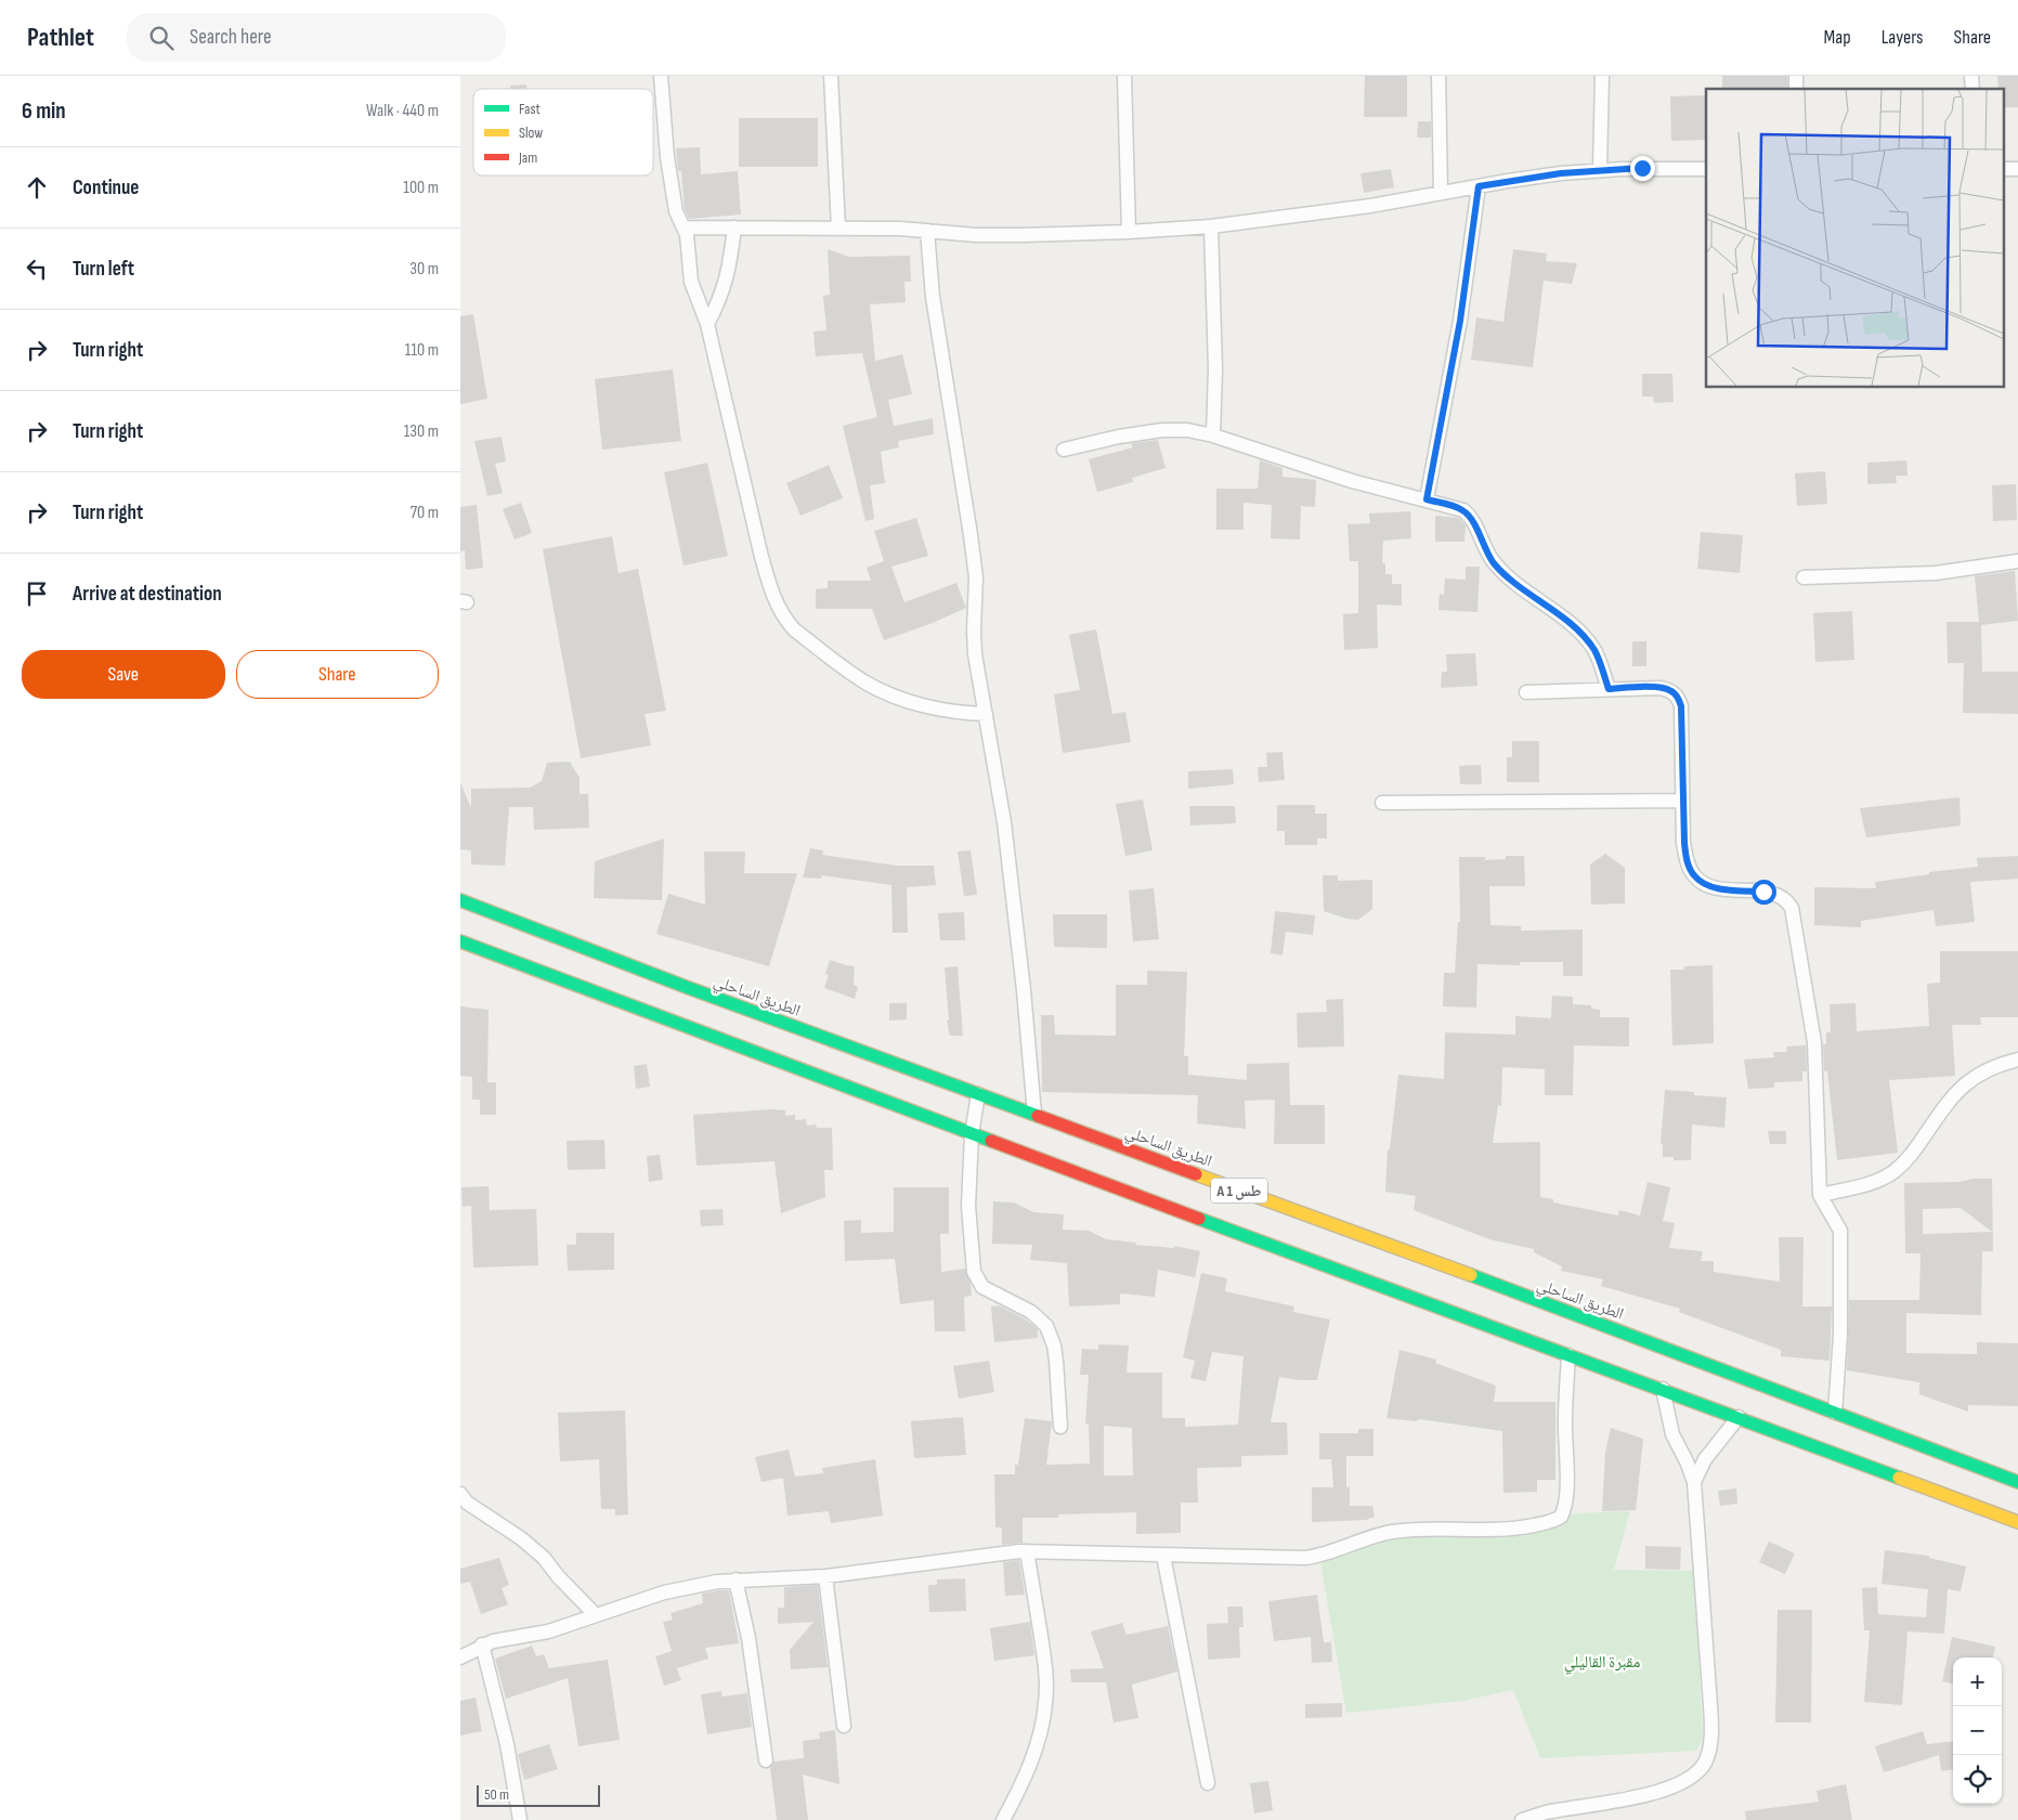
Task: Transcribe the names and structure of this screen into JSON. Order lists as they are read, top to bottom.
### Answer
{
  "streets": {
    "highway": ["الطريق الساحلي", "A 1 طس"]
  },
  "parks": ["مقبرة القاليلي"],
  "legend": ["Fast", "Slow", "Jam"],
  "scale_bar": "50 m",
  "page": {
    "header": "Pathlet",
    "search": "Search here",
    "nav": ["Map", "Layers", "Share"],
    "heading": ["6 min", "Walk · 440 m"],
    "list": [
      ["Continue", "100 m"],
      ["Turn left", "30 m"],
      ["Turn right", "110 m"],
      ["Turn right", "130 m"],
      ["Turn right", "70 m"],
      "Arrive at destination"
    ],
    "buttons": ["Save", "Share"],
    "map_buttons": ["+", "−"],
    "scale": "50 m"
  }
}
